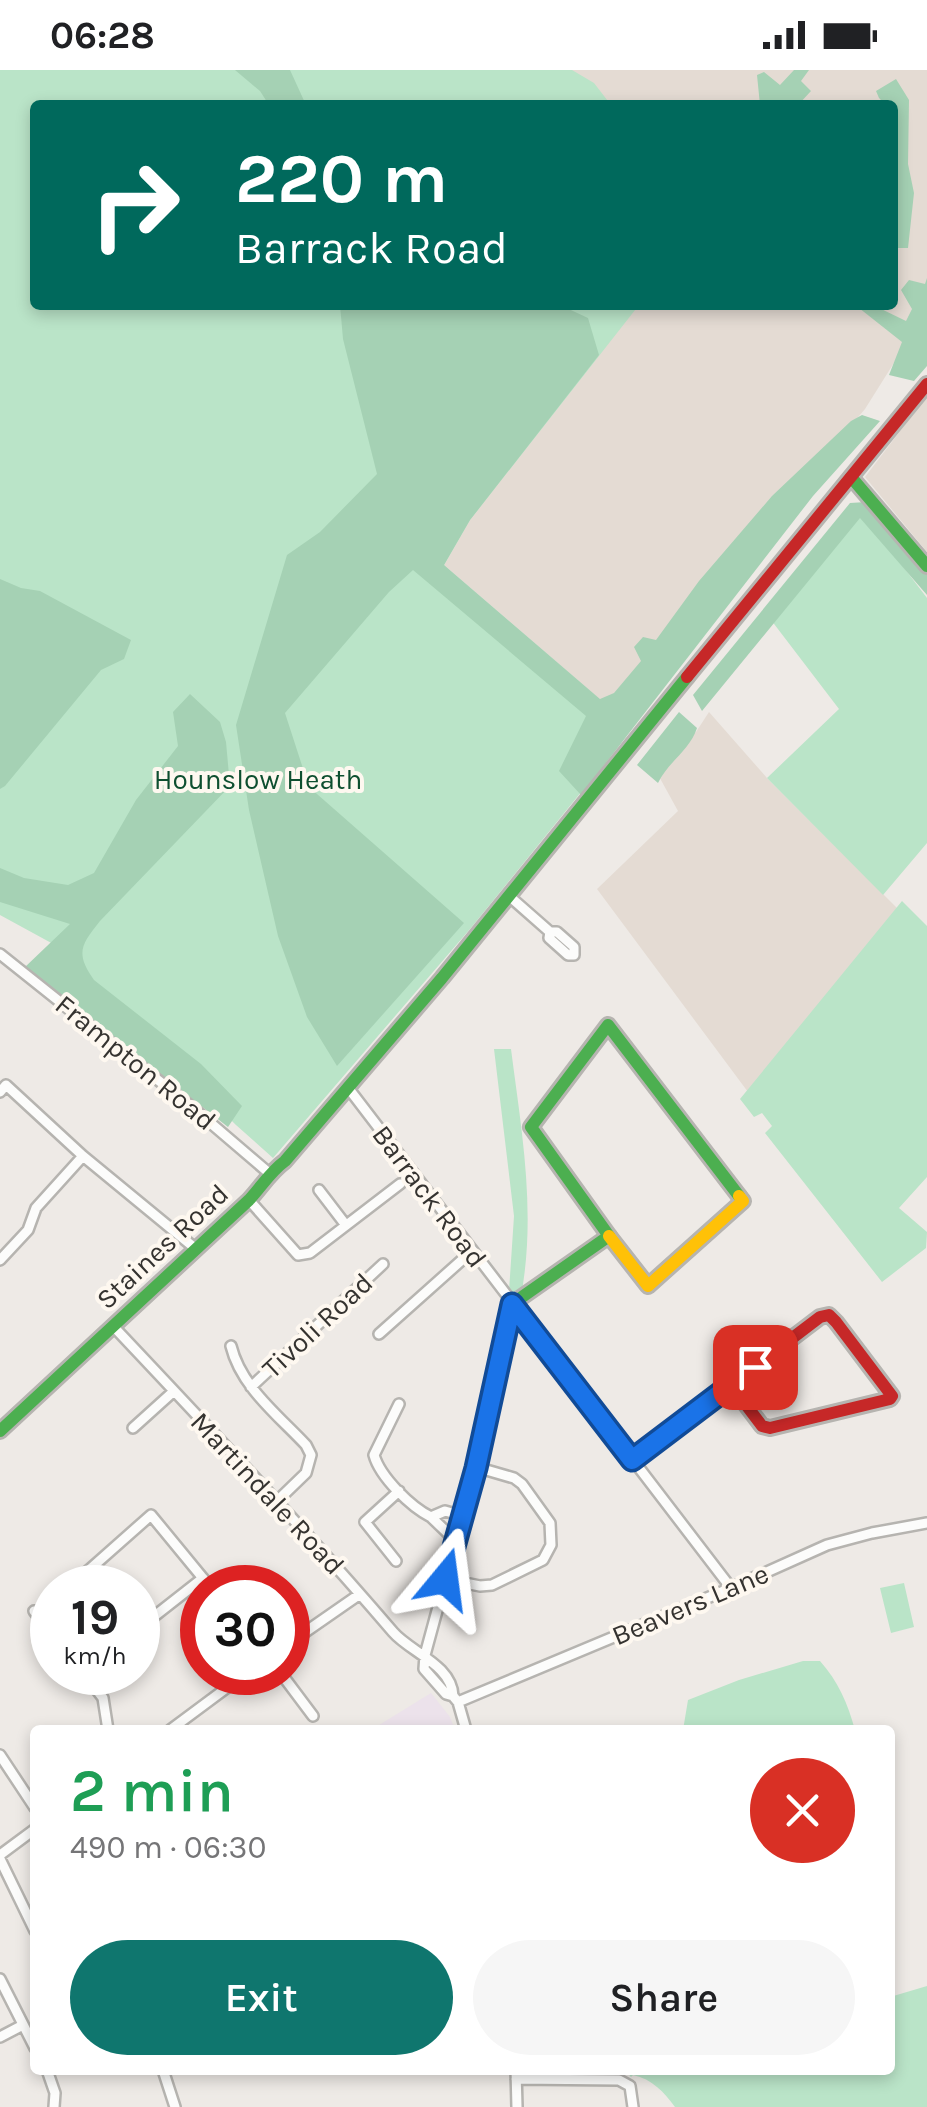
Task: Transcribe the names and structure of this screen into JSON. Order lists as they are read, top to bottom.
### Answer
{
  "streets": {
    "street": [
      "Frampton Road",
      "Barrack Road",
      "Staines Road",
      "Tivoli Road",
      "Martindale Road",
      "Beavers Lane"
    ]
  },
  "crossings": [
    ["Frampton Road", "Staines Road"],
    ["Barrack Road", "Staines Road"],
    ["Barrack Road", "Beavers Lane"],
    ["Staines Road", "Martindale Road"],
    ["Tivoli Road", "Martindale Road"],
    ["Martindale Road", "Beavers Lane"]
  ],
  "parks": ["Hounslow Heath"],
  "page": {
    "status": "06:28",
    "turn": ["220 m", "Barrack Road"],
    "speed": "19 km/h",
    "limit": "30",
    "heading": ["2 min", "490 m · 06:30"],
    "buttons": ["Exit", "Share"]
  }
}
